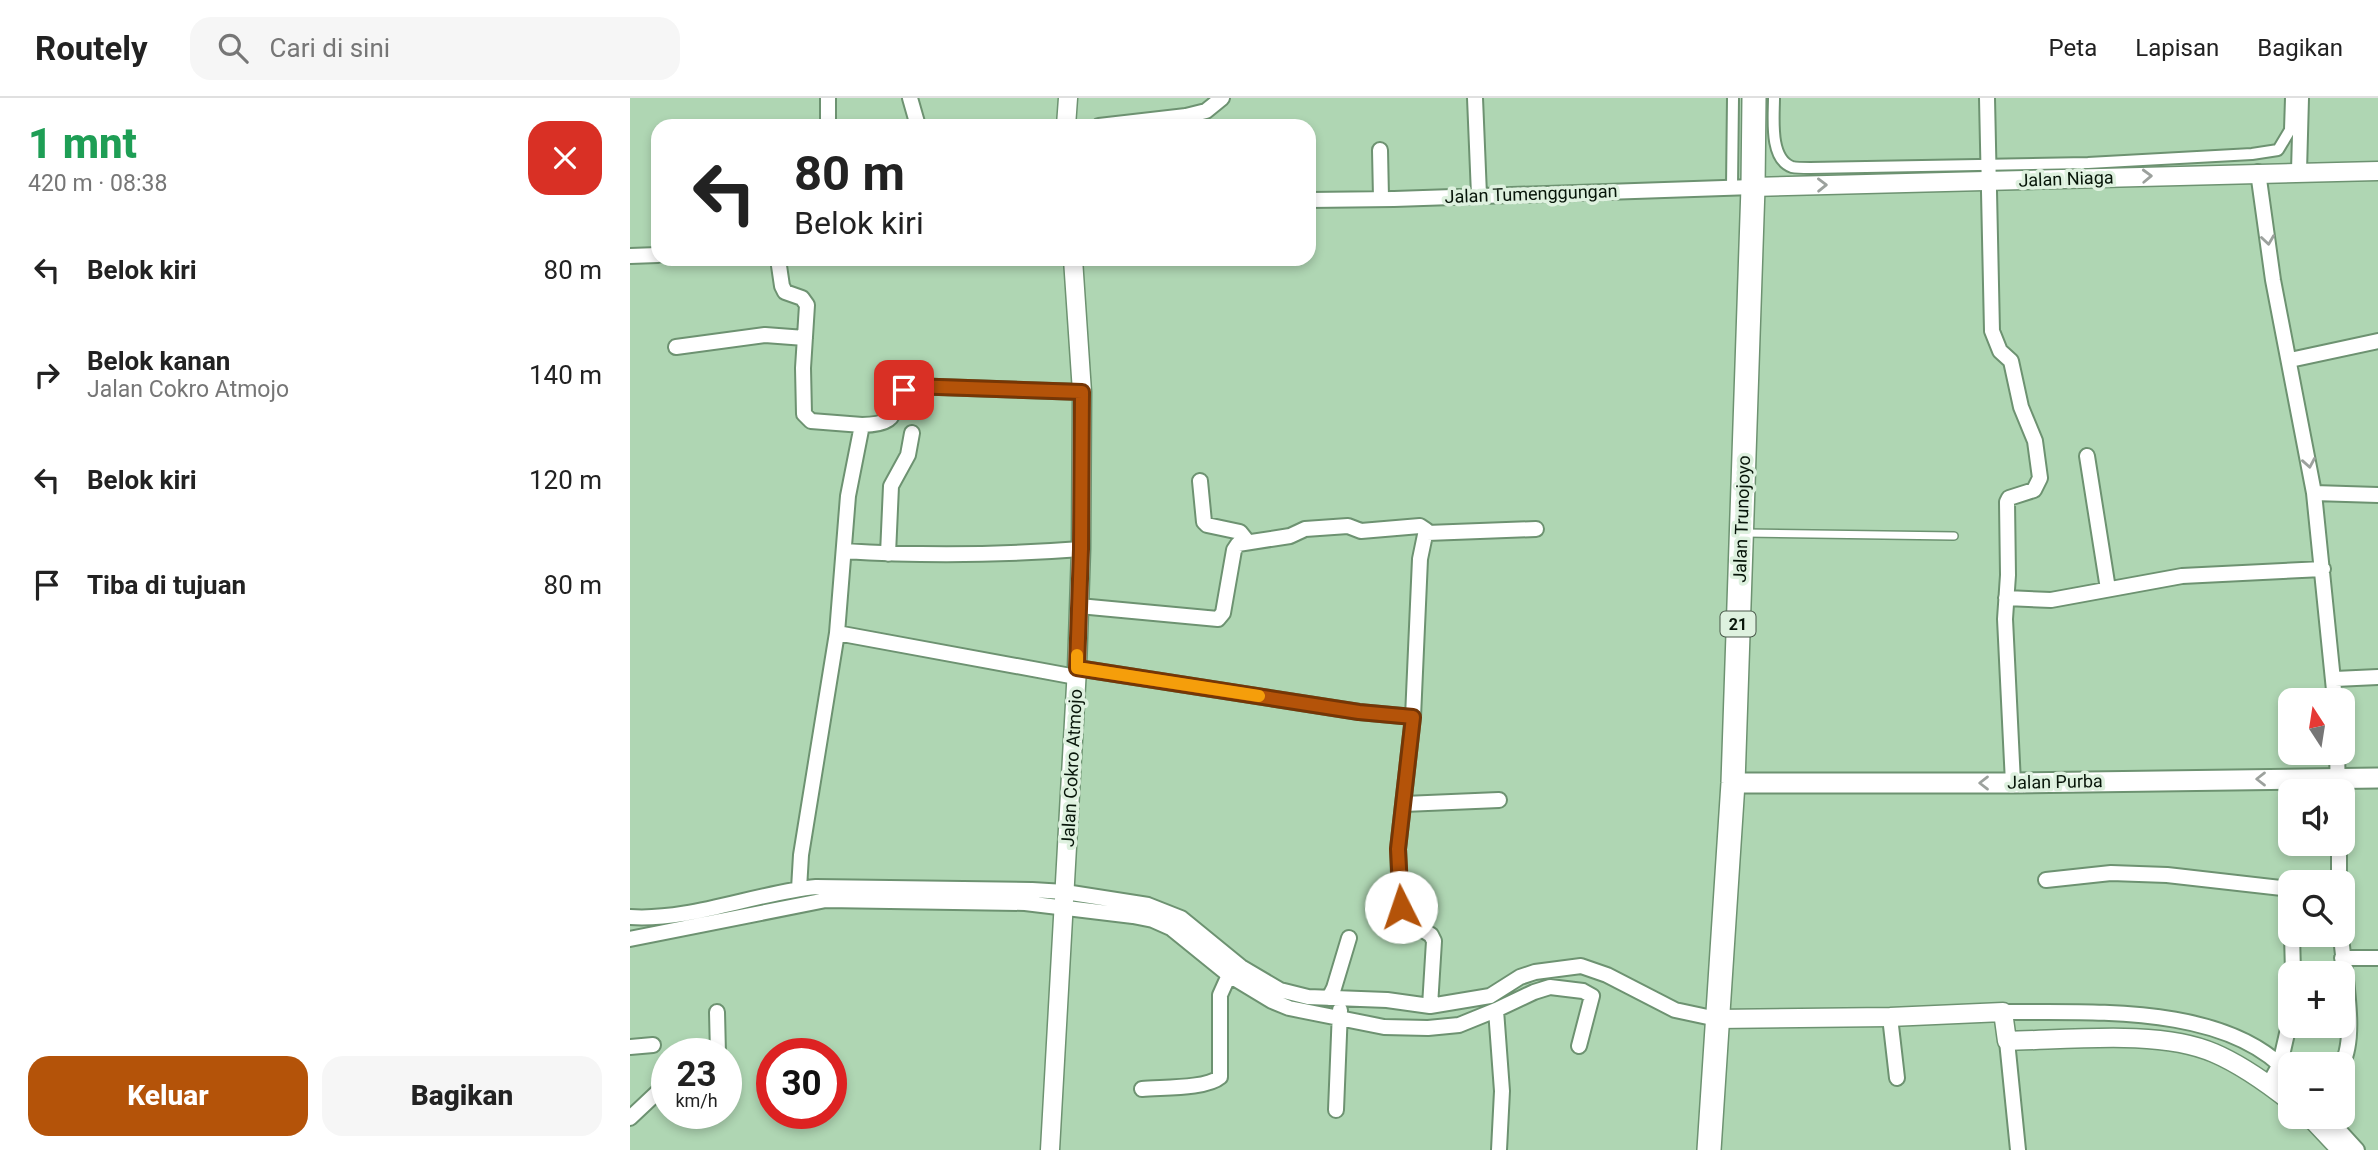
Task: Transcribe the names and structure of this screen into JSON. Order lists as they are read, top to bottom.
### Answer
{
  "streets": {
    "highway": ["Jalan Trunojoyo", "21"],
    "main road": ["Jalan Purba"],
    "street": ["Jalan Niaga", "Jalan Tumenggungan", "Jalan Cokro Atmojo"]
  },
  "crossings": [
    ["Jalan Niaga", "Jalan Tumenggungan"],
    ["Jalan Niaga", "Jalan Trunojoyo"],
    ["Jalan Tumenggungan", "Jalan Trunojoyo"],
    ["Jalan Trunojoyo", "Jalan Purba"]
  ],
  "one_way": ["Jalan Niaga", "Jalan Purba"],
  "north": "top",
  "page": {
    "header": "Routely",
    "search": "Cari di sini",
    "nav": ["Peta", "Lapisan", "Bagikan"],
    "heading": ["1 mnt", "420 m · 08:38"],
    "turn": ["80 m", "Belok kiri"],
    "list": [
      {
        "name": "Belok kiri",
        "value": "80 m"
      },
      {
        "name": "Belok kanan",
        "note": "Jalan Cokro Atmojo",
        "value": "140 m"
      },
      {
        "name": "Belok kiri",
        "value": "120 m"
      },
      {
        "name": "Tiba di tujuan",
        "value": "80 m"
      }
    ],
    "map_buttons": ["+", "−"],
    "speed": "23 km/h",
    "limit": "30",
    "buttons": ["Keluar", "Bagikan"]
  }
}
